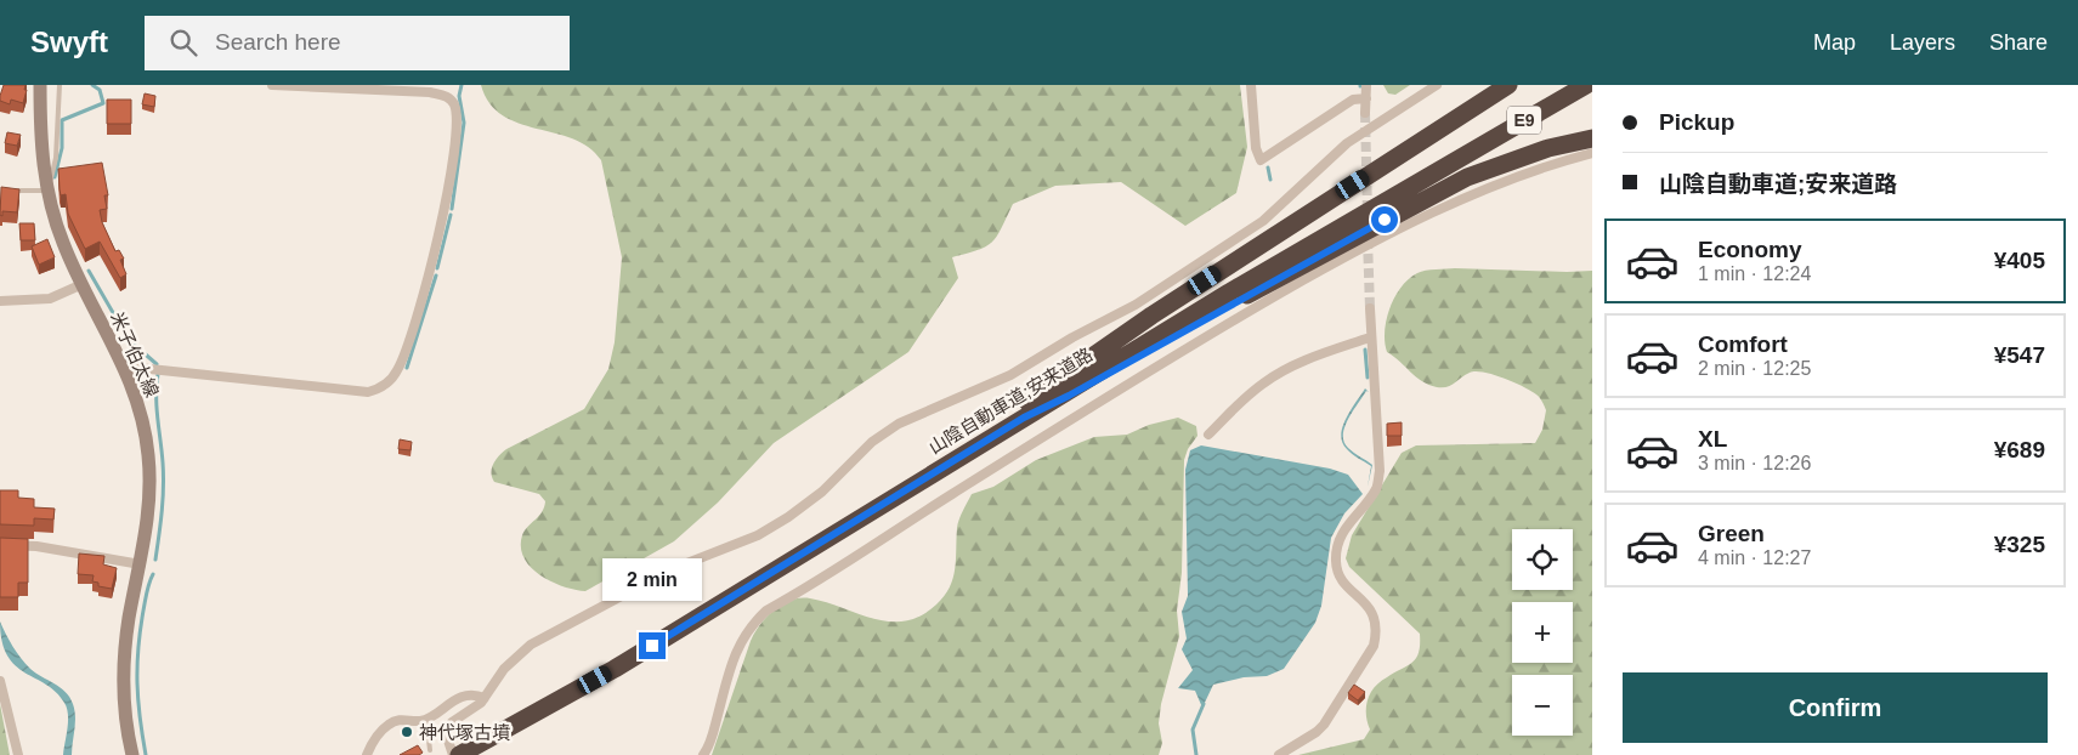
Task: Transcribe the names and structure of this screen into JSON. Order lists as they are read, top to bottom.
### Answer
{
  "streets": {
    "highway": ["E9", "山陰自動車道;安来道路"],
    "main road": ["米子伯太線"]
  },
  "places": ["神代塚古墳"],
  "page": {
    "header": "Swyft",
    "search": "Search here",
    "nav": ["Map", "Layers", "Share"],
    "banner": ["Pickup", "山陰自動車道;安来道路"],
    "list": [
      {
        "name": "Economy",
        "note": "1 min · 12:24",
        "value": "¥405"
      },
      {
        "name": "Comfort",
        "note": "2 min · 12:25",
        "value": "¥547"
      },
      {
        "name": "XL",
        "note": "3 min · 12:26",
        "value": "¥689"
      },
      {
        "name": "Green",
        "note": "4 min · 12:27",
        "value": "¥325"
      }
    ],
    "map_buttons": ["+", "−"],
    "bubble": "2 min",
    "buttons": "Confirm"
  }
}
